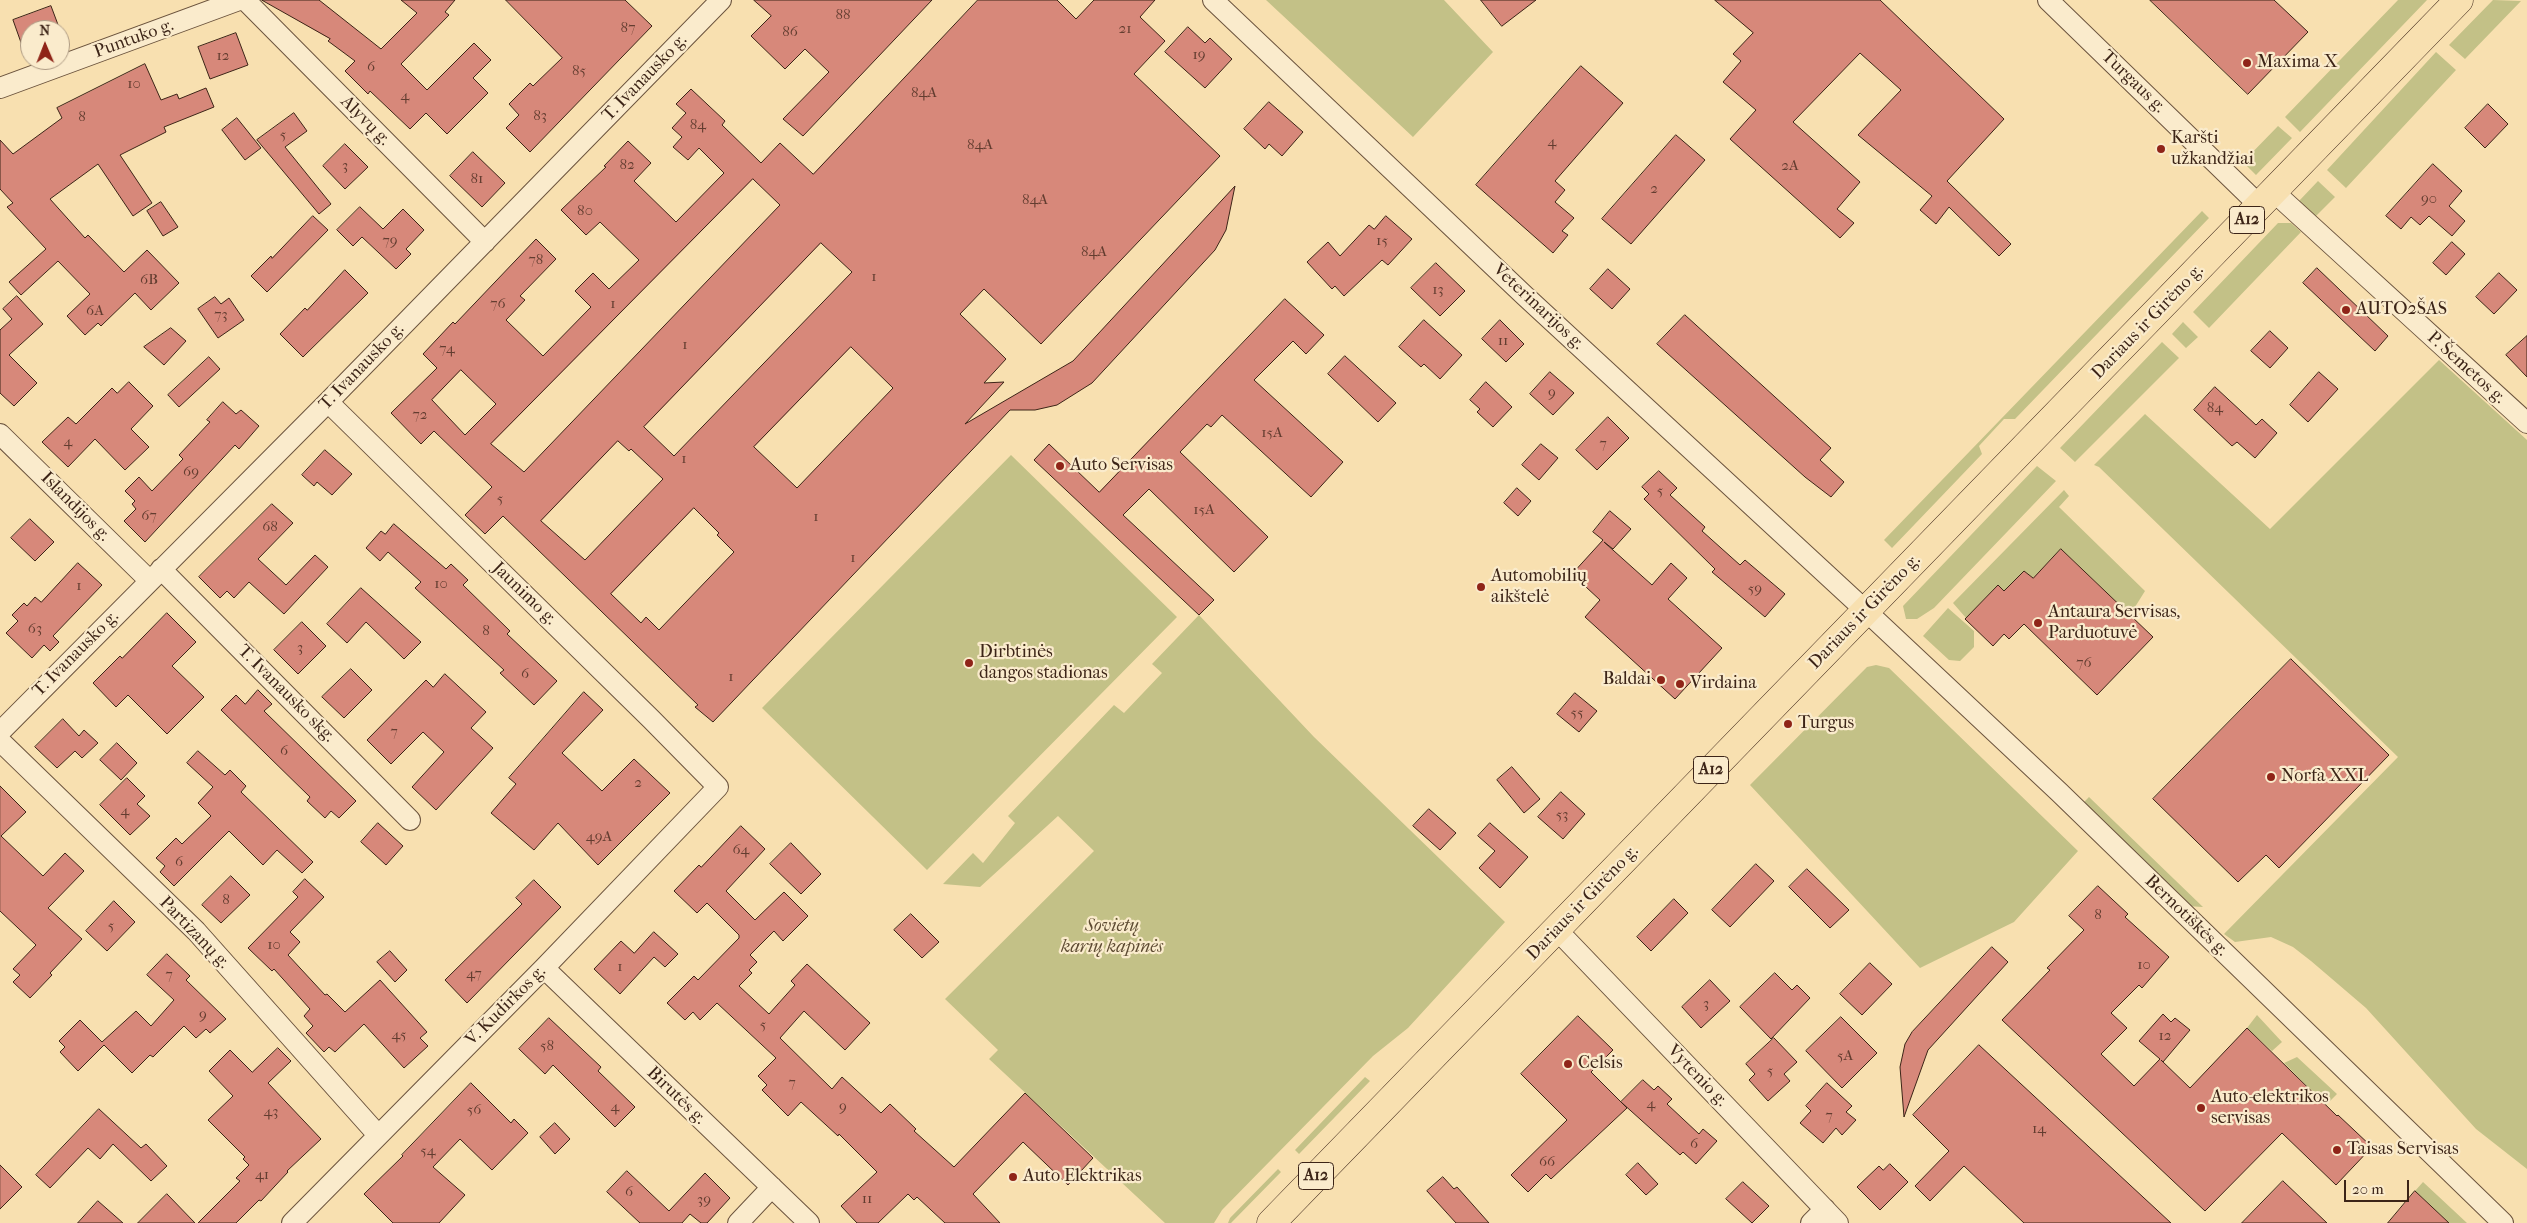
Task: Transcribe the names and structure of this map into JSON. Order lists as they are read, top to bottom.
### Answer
{
  "streets": {
    "highway": ["A12", "Dariaus ir Girėno g."],
    "street": [
      "Puntuko g.",
      "T. Ivanausko g.",
      "Turgaus g.",
      "Alyvų g.",
      "Veterinarijos g.",
      "P. Šemetos g.",
      "Islandijos g.",
      "Jaunimo g.",
      "T. Ivanausko skg.",
      "Bernotiškės g.",
      "Partizanų g.",
      "V. Kudirkos g.",
      "Vytenio g.",
      "Birutės g."
    ]
  },
  "crossings": [
    ["T. Ivanausko g.", "Alyvų g."],
    ["T. Ivanausko g.", "Islandijos g."],
    ["T. Ivanausko g.", "Jaunimo g."],
    ["T. Ivanausko g.", "T. Ivanausko skg."],
    ["Turgaus g.", "Dariaus ir Girėno g."],
    ["Turgaus g.", "P. Šemetos g."],
    ["Veterinarijos g.", "Dariaus ir Girėno g."],
    ["Veterinarijos g.", "Bernotiškės g."],
    ["Dariaus ir Girėno g.", "P. Šemetos g."],
    ["Dariaus ir Girėno g.", "Bernotiškės g."],
    ["Dariaus ir Girėno g.", "Vytenio g."],
    ["Islandijos g.", "T. Ivanausko skg."],
    ["Jaunimo g.", "V. Kudirkos g."],
    ["Partizanų g.", "V. Kudirkos g."],
    ["V. Kudirkos g.", "Birutės g."]
  ],
  "parks": ["Sovietų karių kapinės"],
  "places": [
    "Maxima X",
    "Karšti užkandžiai",
    "AUTO2ŠAS",
    "Auto Servisas",
    "Automobilių aikštelė",
    "Antaura Servisas, Parduotuvė",
    "Dirbtinės dangos stadionas",
    "Baldai",
    "Virdaina",
    "Turgus",
    "Norfa XXL",
    "Celsis",
    "Auto-elektrikos servisas",
    "Taisas Servisas",
    "Auto Elektrikas"
  ],
  "house_numbers": [
    "88",
    "87",
    "21",
    "86",
    "19",
    "12",
    "6",
    "85",
    "10",
    "84A",
    "4",
    "83",
    "8",
    "84",
    "5",
    "4",
    "84A",
    "82",
    "3",
    "2A",
    "81",
    "2",
    "90",
    "84A",
    "80",
    "79",
    "15",
    "84A",
    "78",
    "1",
    "6B",
    "13",
    "76",
    "1",
    "6A",
    "73",
    "11",
    "1",
    "74",
    "9",
    "84",
    "72",
    "15A",
    "4",
    "7",
    "1",
    "69",
    "5",
    "5",
    "15A",
    "67",
    "1",
    "68",
    "1",
    "10",
    "1",
    "59",
    "63",
    "8",
    "3",
    "76",
    "6",
    "1",
    "55",
    "7",
    "6",
    "2",
    "4",
    "53",
    "49A",
    "64",
    "6",
    "8",
    "8",
    "5",
    "10",
    "10",
    "1",
    "47",
    "7",
    "3",
    "9",
    "5",
    "45",
    "12",
    "58",
    "5A",
    "5",
    "7",
    "4",
    "4",
    "9",
    "56",
    "43",
    "7",
    "14",
    "6",
    "54",
    "66",
    "41",
    "6",
    "11",
    "39"
  ],
  "scale_bar": "20 m",
  "north": "top"
}
